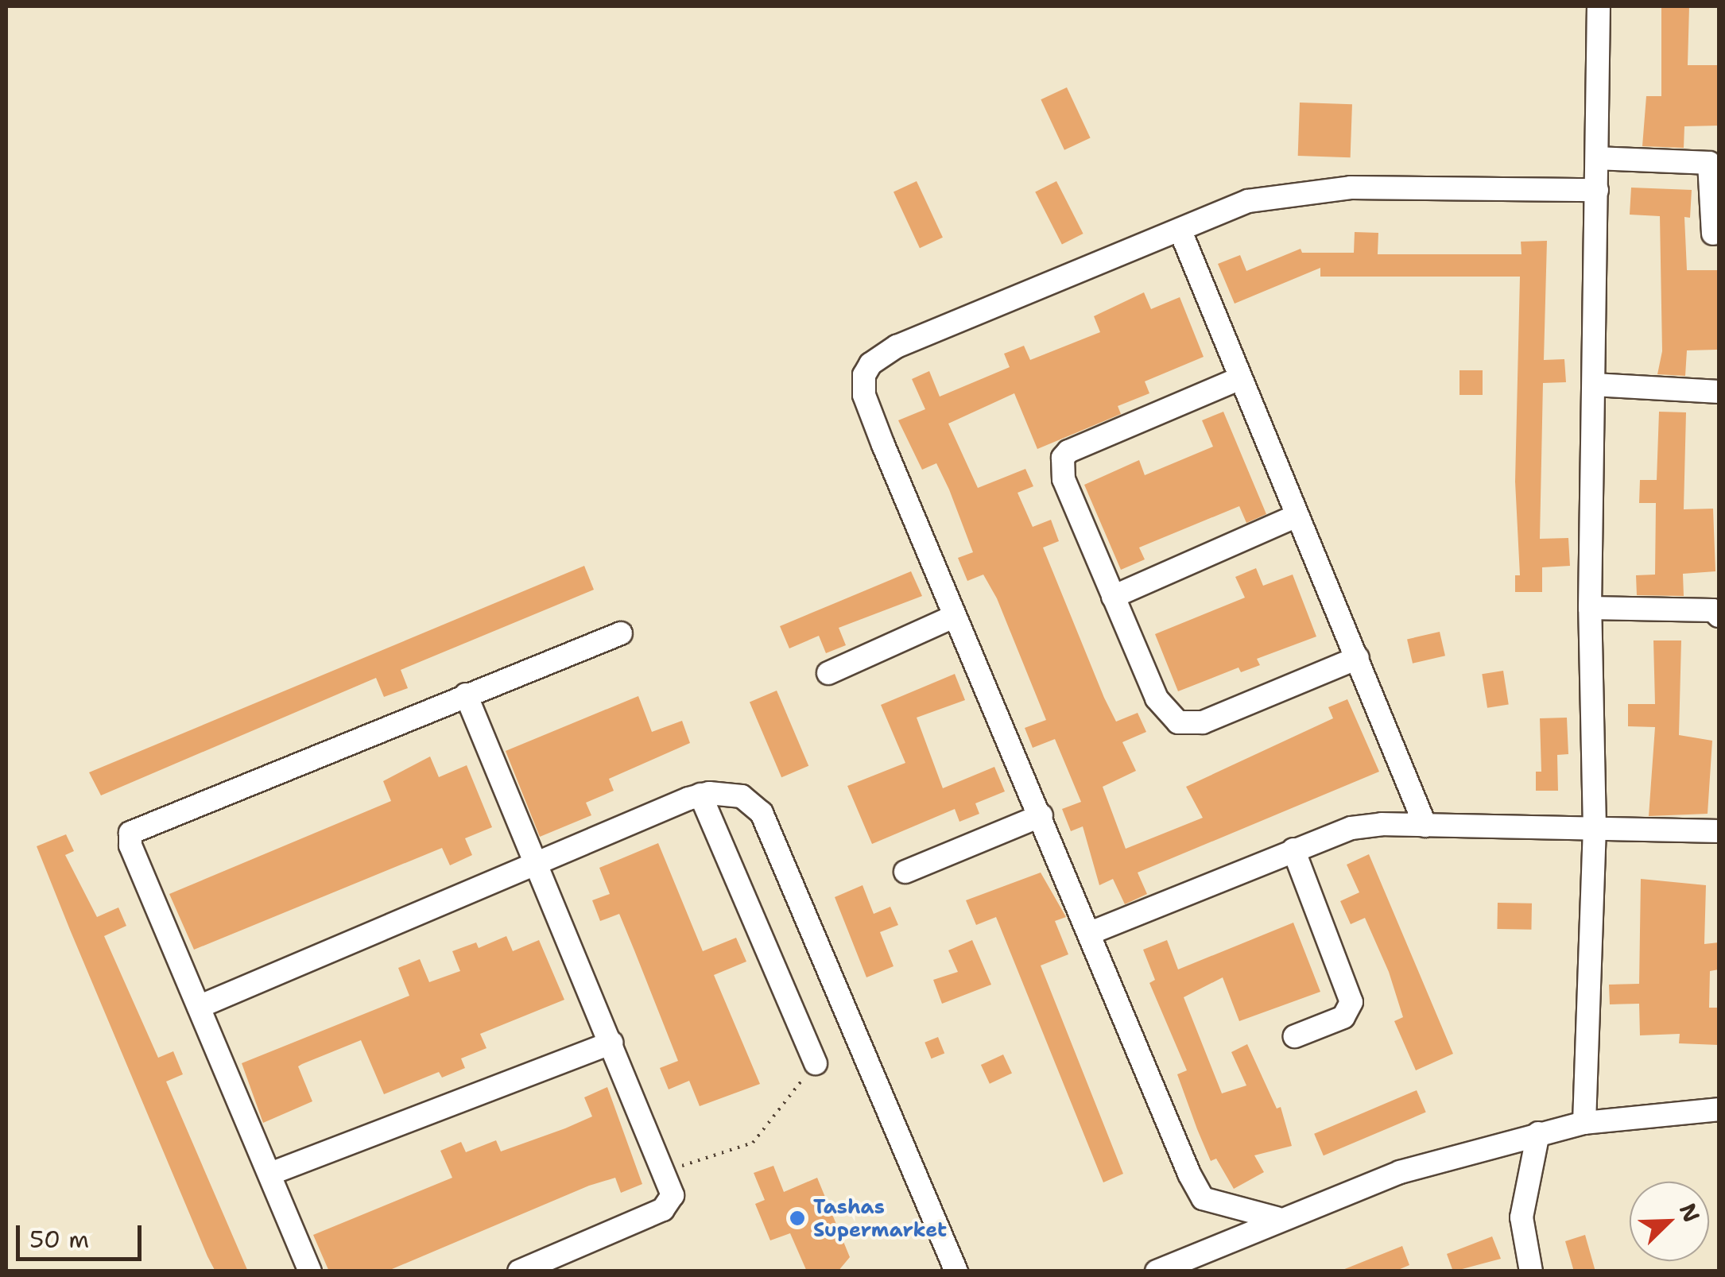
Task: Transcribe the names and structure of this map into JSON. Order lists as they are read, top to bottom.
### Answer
{
  "places": ["Tashas Supermarket"],
  "scale_bar": "50 m",
  "north": "top right"
}
